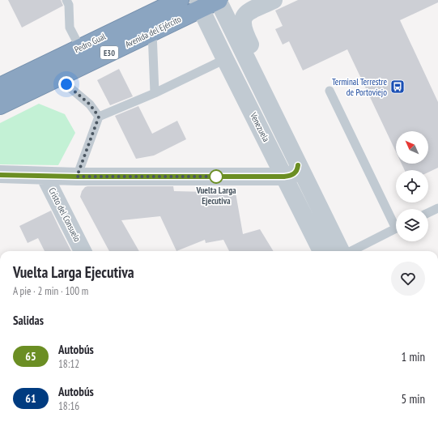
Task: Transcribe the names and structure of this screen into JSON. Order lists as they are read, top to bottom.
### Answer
{
  "streets": {
    "highway": ["Avenida del Ejército", "Pedro Gual", "E30"],
    "street": ["Venezuela", "Cristo del Consuelo"]
  },
  "crossings": [
    ["Avenida del Ejército", "Pedro Gual"],
    ["Avenida del Ejército", "Venezuela"]
  ],
  "places": {
    "bus stop": ["Terminal Terrestre de Portoviejo"],
    "other": ["Vuelta Larga Ejecutiva"]
  },
  "lines": ["bus line 65"],
  "north": "top left",
  "page": {
    "heading": [
      ["Vuelta Larga Ejecutiva", "A pie · 2 min · 100 m"],
      "Salidas"
    ],
    "list": [
      {
        "mark": "65",
        "name": "Autobús",
        "note": "18:12",
        "value": "1 min"
      },
      {
        "mark": "61",
        "name": "Autobús",
        "note": "18:16",
        "value": "5 min"
      }
    ]
  }
}
